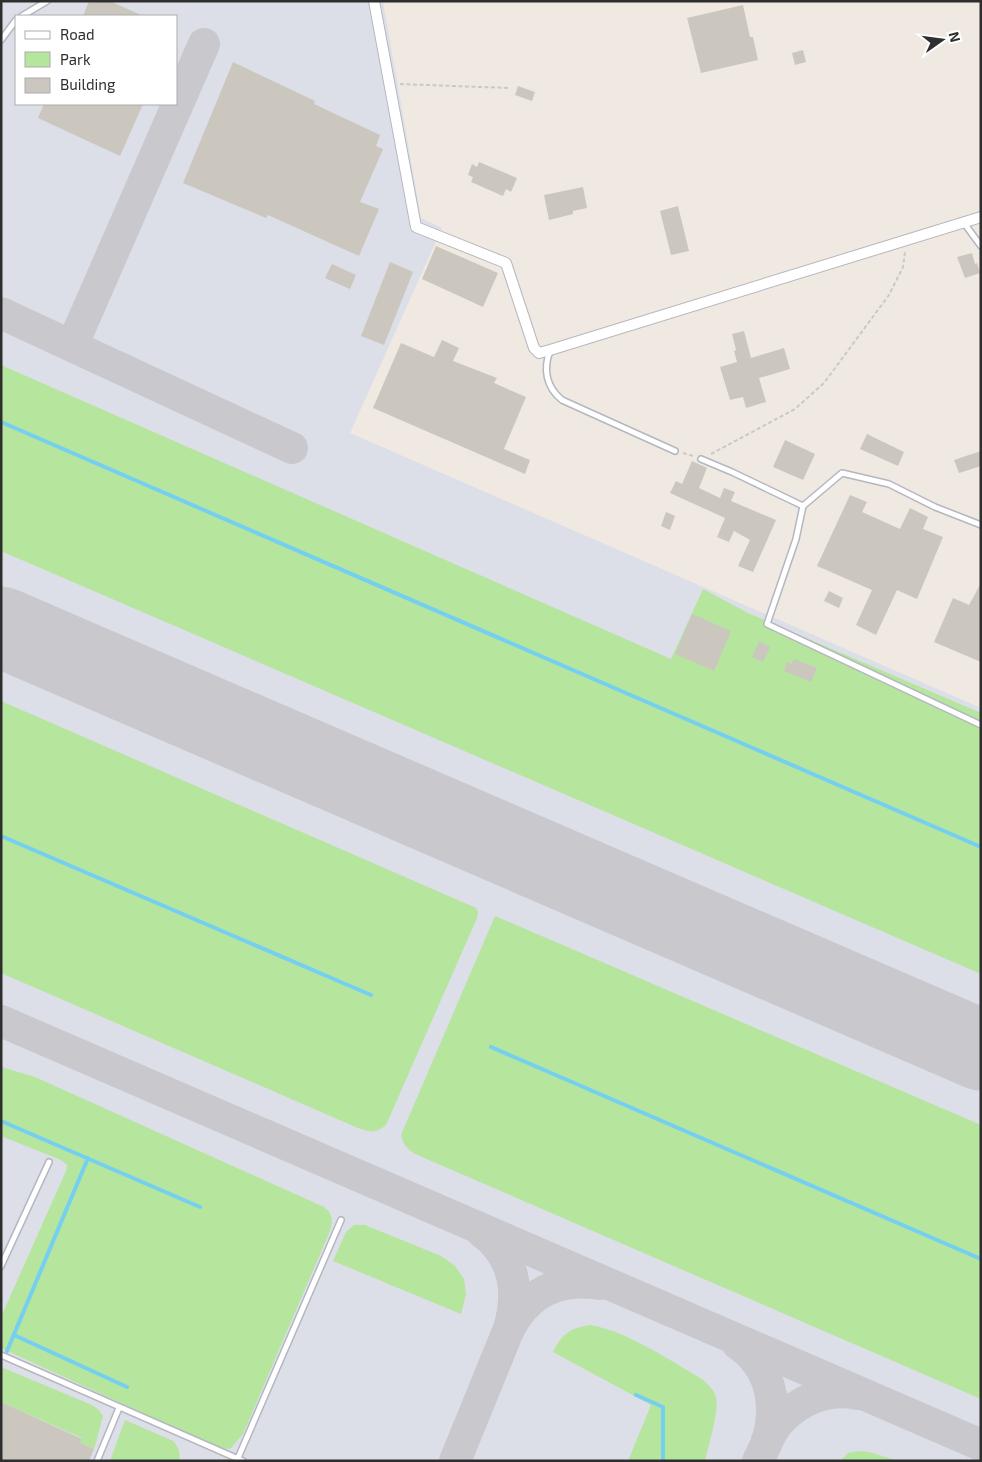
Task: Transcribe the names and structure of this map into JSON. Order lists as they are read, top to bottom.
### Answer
{
  "legend": ["Road", "Park", "Building"],
  "north": "right"
}
